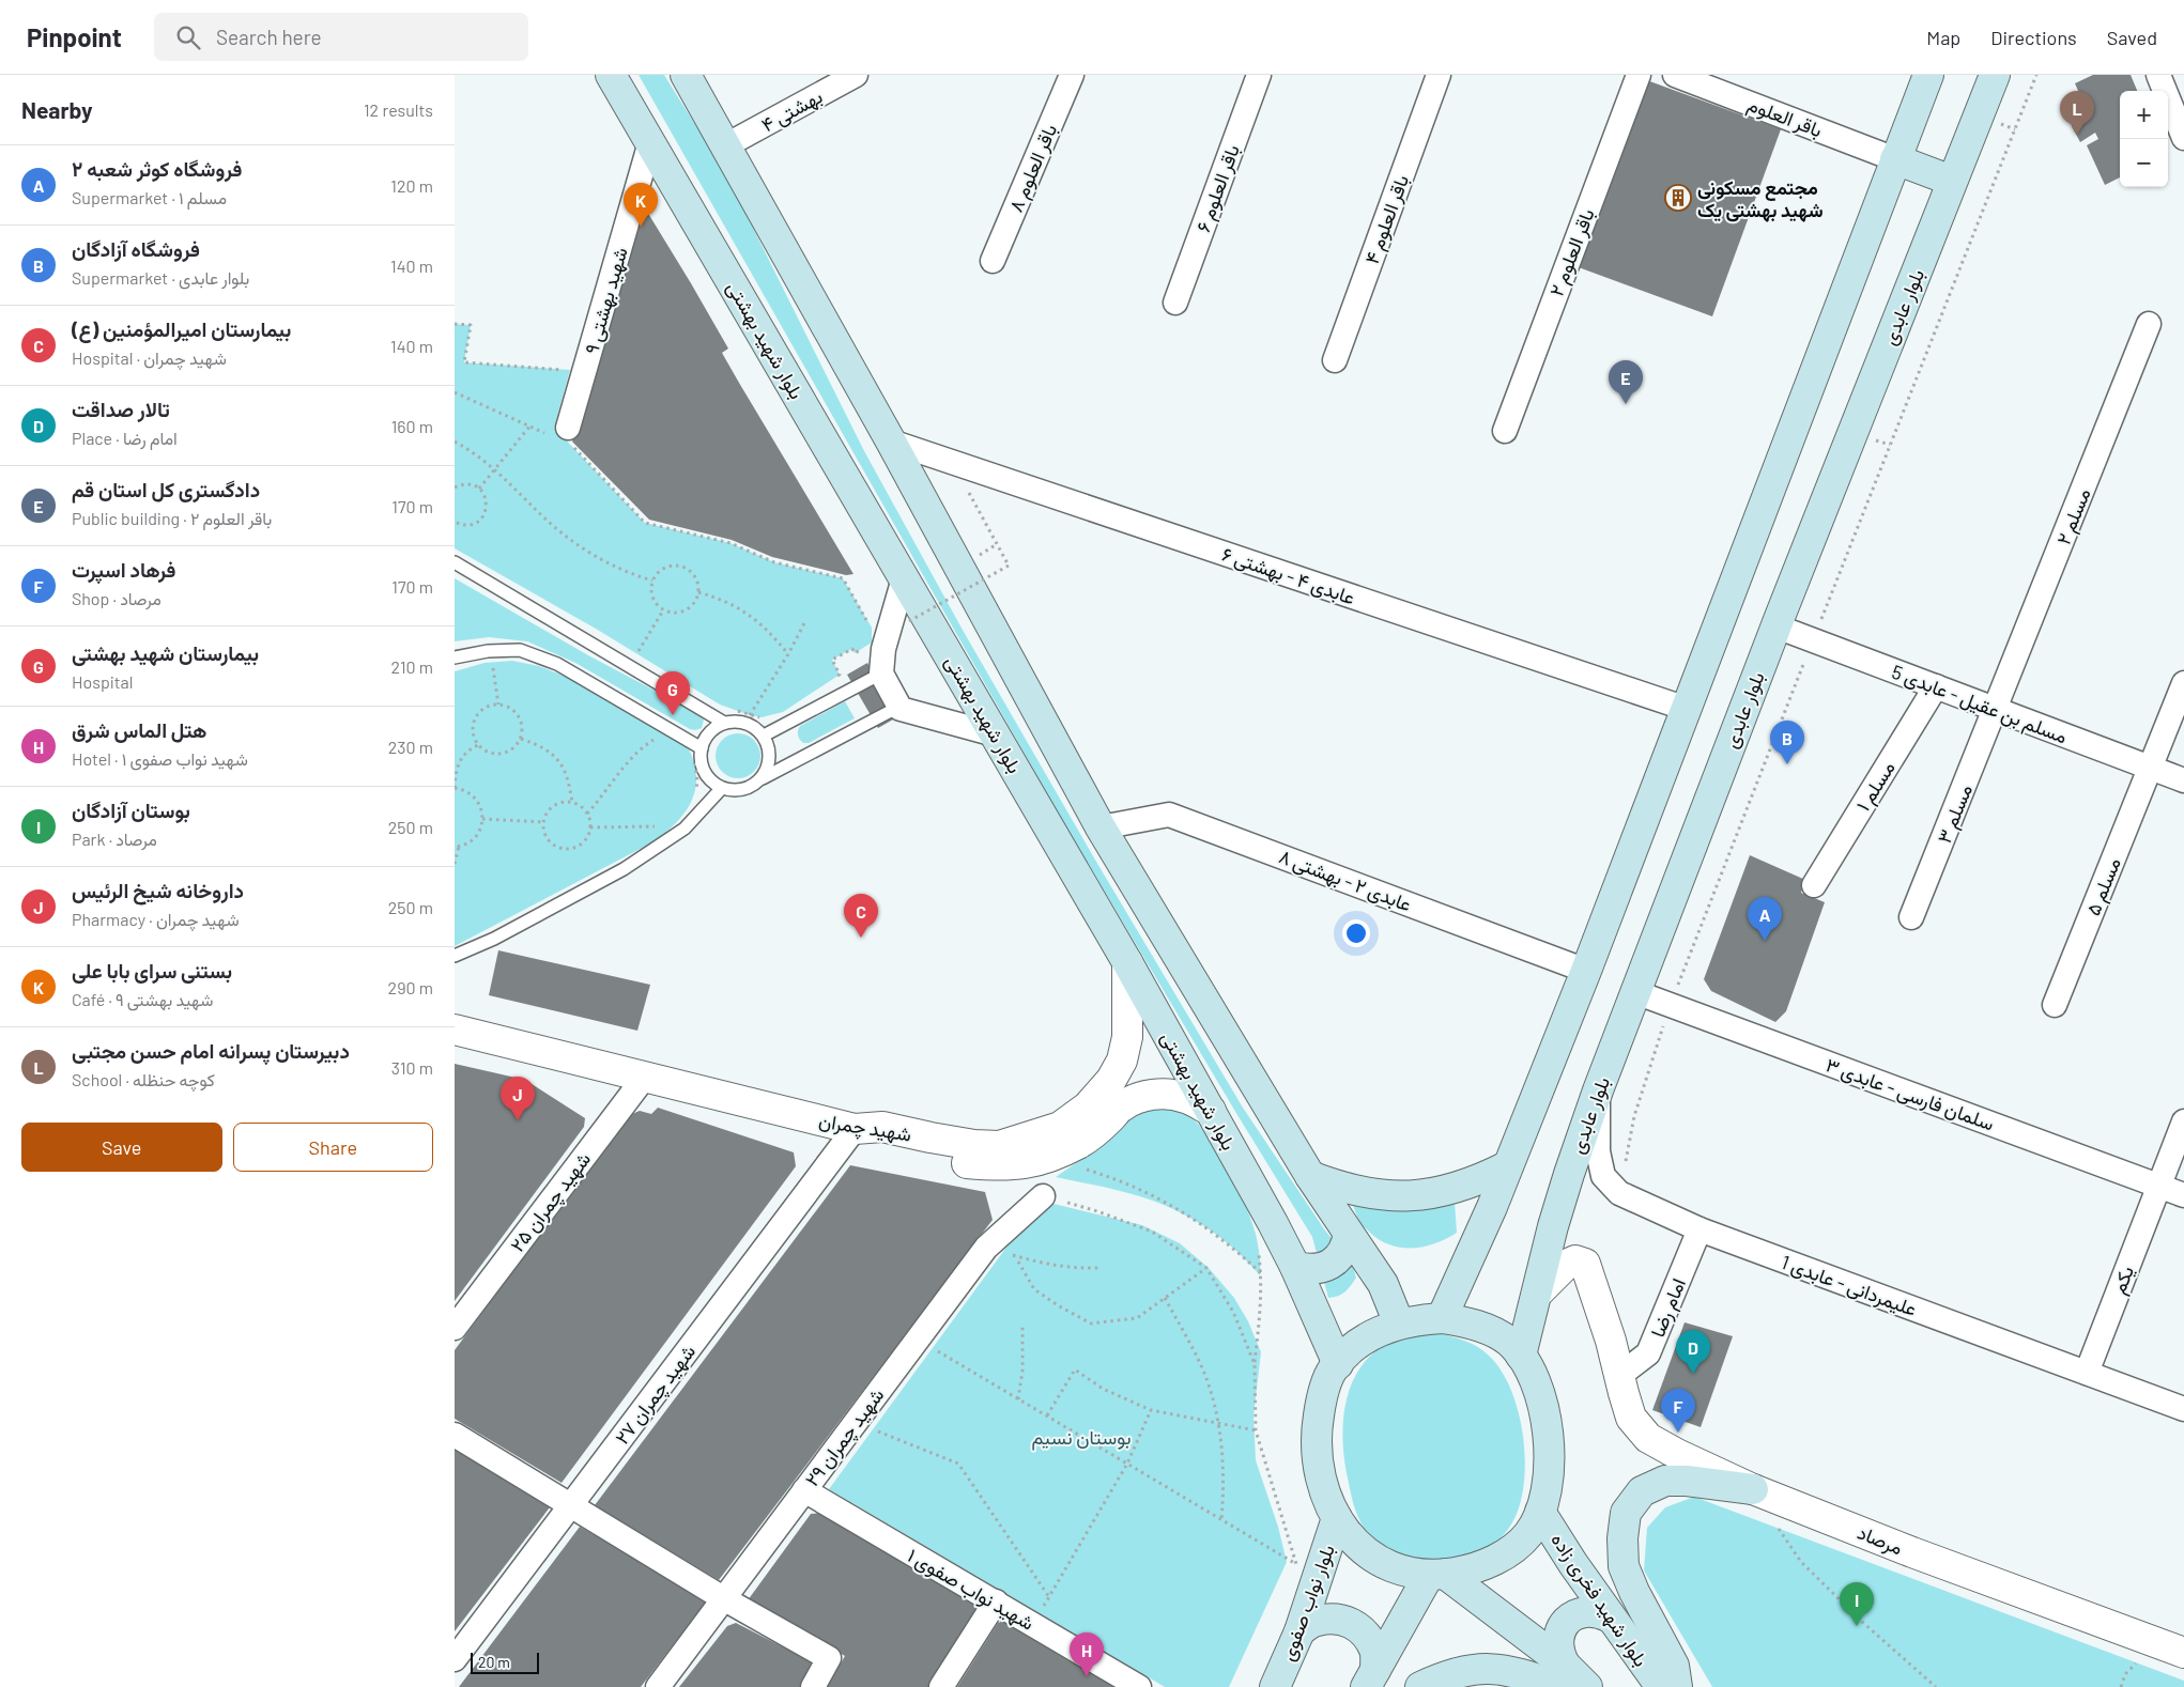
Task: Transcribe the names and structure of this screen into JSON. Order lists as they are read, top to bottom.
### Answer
{
  "streets": {
    "main road": [
      "بلوار عابدی",
      "بلوار شهید بهشتی",
      "بلوار شهید فخری زاده",
      "بلوار نواب صفوی"
    ],
    "street": [
      "بهشتی ۴",
      "باقر العلوم",
      "باقر العلوم ۸",
      "باقر العلوم ۶",
      "باقر العلوم ۴",
      "باقر العلوم ۲",
      "شهید بهشتی ۹",
      "مسلم ۲",
      "عابدی ۴ - بهشتی ۶",
      "مسلم بن عقیل - عابدی 5",
      "مسلم ۱",
      "مسلم ۳",
      "عابدی ۲ - بهشتی ۸",
      "مسلم ۵",
      "سلمان فارسی - عابدی ۳",
      "شهید چمران",
      "شهید چمران ۲۵",
      "یکم",
      "علیمردانی - عابدی 1",
      "امام رضا",
      "شهید چمران ۲۷",
      "شهید چمران ۲۹",
      "مرصاد",
      "شهید نواب صفوی ۱"
    ]
  },
  "crossings": [
    ["شهید بهشتی ۹", "بلوار شهید بهشتی"],
    ["بلوار عابدی", "مسلم بن عقیل - عابدی 5"],
    ["بلوار عابدی", "سلمان فارسی - عابدی ۳"],
    ["بلوار عابدی", "علیمردانی - عابدی 1"],
    ["بلوار عابدی", "مرصاد"],
    ["بلوار شهید بهشتی", "شهید چمران"],
    ["مسلم ۲", "مسلم بن عقیل - عابدی 5"],
    ["مسلم ۲", "مسلم ۳"],
    ["مسلم بن عقیل - عابدی 5", "مسلم ۱"],
    ["مسلم بن عقیل - عابدی 5", "مسلم ۳"],
    ["مسلم بن عقیل - عابدی 5", "مسلم ۵"],
    ["سلمان فارسی - عابدی ۳", "یکم"],
    ["شهید چمران", "شهید چمران ۲۵"],
    ["شهید چمران", "شهید چمران ۲۷"],
    ["یکم", "علیمردانی - عابدی 1"],
    ["علیمردانی - عابدی 1", "امام رضا"],
    ["امام رضا", "مرصاد"],
    ["شهید چمران ۲۹", "شهید نواب صفوی ۱"]
  ],
  "parks": ["بوستان نسیم"],
  "places": {
    "building": ["مجتمع مسکونی شهید بهشتی یک"]
  },
  "scale_bar": "20 m",
  "page": {
    "header": "Pinpoint",
    "search": "Search here",
    "nav": ["Map", "Directions", "Saved"],
    "heading": ["Nearby", "12 results"],
    "map_buttons": ["+", "−"],
    "pins": [
      "L",
      "K",
      "E",
      "G",
      "B",
      "C",
      "A",
      "J",
      "D",
      "F",
      "I",
      "H"
    ],
    "list": [
      {
        "mark": "A",
        "name": "فروشگاه کوثر شعبه ۲",
        "note": "Supermarket · مسلم ۱",
        "value": "120 m"
      },
      {
        "mark": "B",
        "name": "فروشگاه آزادگان",
        "note": "Supermarket · بلوار عابدی",
        "value": "140 m"
      },
      {
        "mark": "C",
        "name": "بیمارستان امیرالمؤمنین (ع)",
        "note": "Hospital · شهید چمران",
        "value": "140 m"
      },
      {
        "mark": "D",
        "name": "تالار صداقت",
        "note": "Place · امام رضا",
        "value": "160 m"
      },
      {
        "mark": "E",
        "name": "دادگستری کل استان قم",
        "note": "Public building · باقر العلوم ۲",
        "value": "170 m"
      },
      {
        "mark": "F",
        "name": "فرهاد اسپرت",
        "note": "Shop · مرصاد",
        "value": "170 m"
      },
      {
        "mark": "G",
        "name": "بیمارستان شهید بهشتی",
        "note": "Hospital",
        "value": "210 m"
      },
      {
        "mark": "H",
        "name": "هتل الماس شرق",
        "note": "Hotel · شهید نواب صفوی ۱",
        "value": "230 m"
      },
      {
        "mark": "I",
        "name": "بوستان آزادگان",
        "note": "Park · مرصاد",
        "value": "250 m"
      },
      {
        "mark": "J",
        "name": "داروخانه شیخ الرئیس",
        "note": "Pharmacy · شهید چمران",
        "value": "250 m"
      },
      {
        "mark": "K",
        "name": "بستنی سرای بابا علی",
        "note": "Café · شهید بهشتی ۹",
        "value": "290 m"
      },
      {
        "mark": "L",
        "name": "دبیرستان پسرانه امام حسن مجتبی",
        "note": "School · کوچه حنظله",
        "value": "310 m"
      }
    ],
    "buttons": ["Save", "Share"],
    "scale": "20 m"
  }
}
